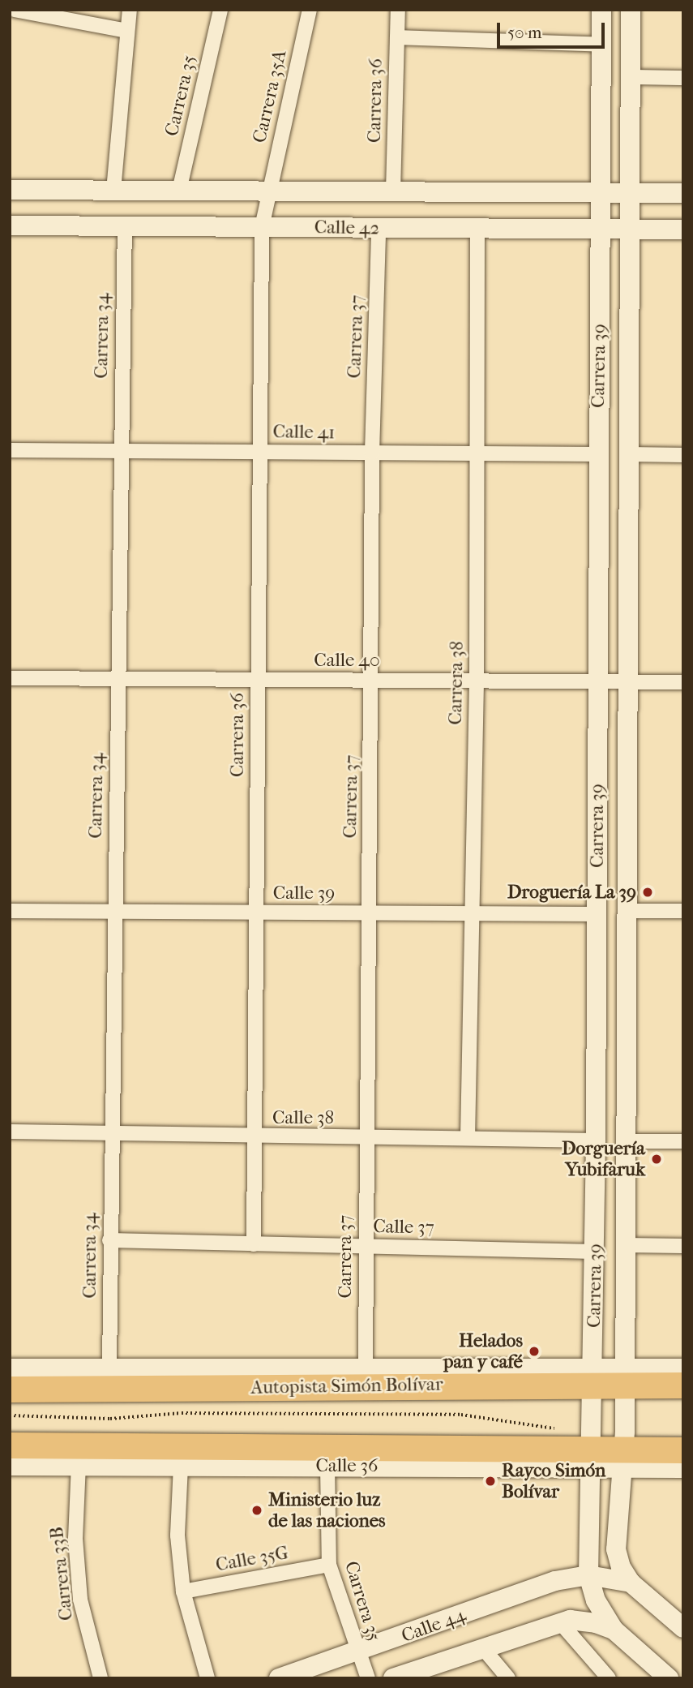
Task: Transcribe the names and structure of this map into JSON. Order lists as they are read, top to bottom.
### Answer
{
  "streets": {
    "highway": ["Autopista Simón Bolívar"],
    "main road": [
      "Calle 42",
      "Carrera 39",
      "Calle 36",
      "Calle 44"
    ],
    "street": [
      "Carrera 35",
      "Carrera 35A",
      "Carrera 36",
      "Carrera 34",
      "Carrera 37",
      "Calle 41",
      "Calle 40",
      "Carrera 38",
      "Calle 39",
      "Calle 38",
      "Calle 37",
      "Calle 35G",
      "Carrera 33B"
    ]
  },
  "crossings": [
    ["Carrera 35", "Calle 42"],
    ["Carrera 35", "Calle 36"],
    ["Carrera 35", "Calle 35G"],
    ["Carrera 35", "Calle 44"],
    ["Carrera 35A", "Calle 42"],
    ["Carrera 36", "Calle 42"],
    ["Carrera 36", "Calle 41"],
    ["Carrera 36", "Calle 40"],
    ["Carrera 36", "Calle 39"],
    ["Carrera 36", "Calle 38"],
    ["Carrera 36", "Calle 37"],
    ["Calle 42", "Carrera 34"],
    ["Calle 42", "Carrera 37"],
    ["Calle 42", "Carrera 39"],
    ["Calle 42", "Carrera 38"],
    ["Carrera 34", "Calle 41"],
    ["Carrera 34", "Calle 40"],
    ["Carrera 34", "Calle 39"],
    ["Carrera 34", "Calle 38"],
    ["Carrera 34", "Calle 37"],
    ["Carrera 37", "Calle 41"],
    ["Carrera 37", "Calle 40"],
    ["Carrera 37", "Calle 39"],
    ["Carrera 37", "Calle 38"],
    ["Carrera 37", "Calle 37"],
    ["Carrera 39", "Calle 41"],
    ["Carrera 39", "Calle 40"],
    ["Carrera 39", "Calle 39"],
    ["Carrera 39", "Calle 38"],
    ["Carrera 39", "Calle 37"],
    ["Carrera 39", "Autopista Simón Bolívar"],
    ["Carrera 39", "Calle 36"],
    ["Carrera 39", "Calle 44"],
    ["Calle 41", "Carrera 38"],
    ["Calle 40", "Carrera 38"],
    ["Carrera 38", "Calle 39"],
    ["Carrera 38", "Calle 38"],
    ["Calle 36", "Carrera 33B"]
  ],
  "places": [
    "Droguería La 39",
    "Dorguería Yubifaruk",
    "Helados pan y café",
    "Rayco Simón Bolívar",
    "Ministerio luz de las naciones"
  ],
  "scale_bar": "50 m"
}
